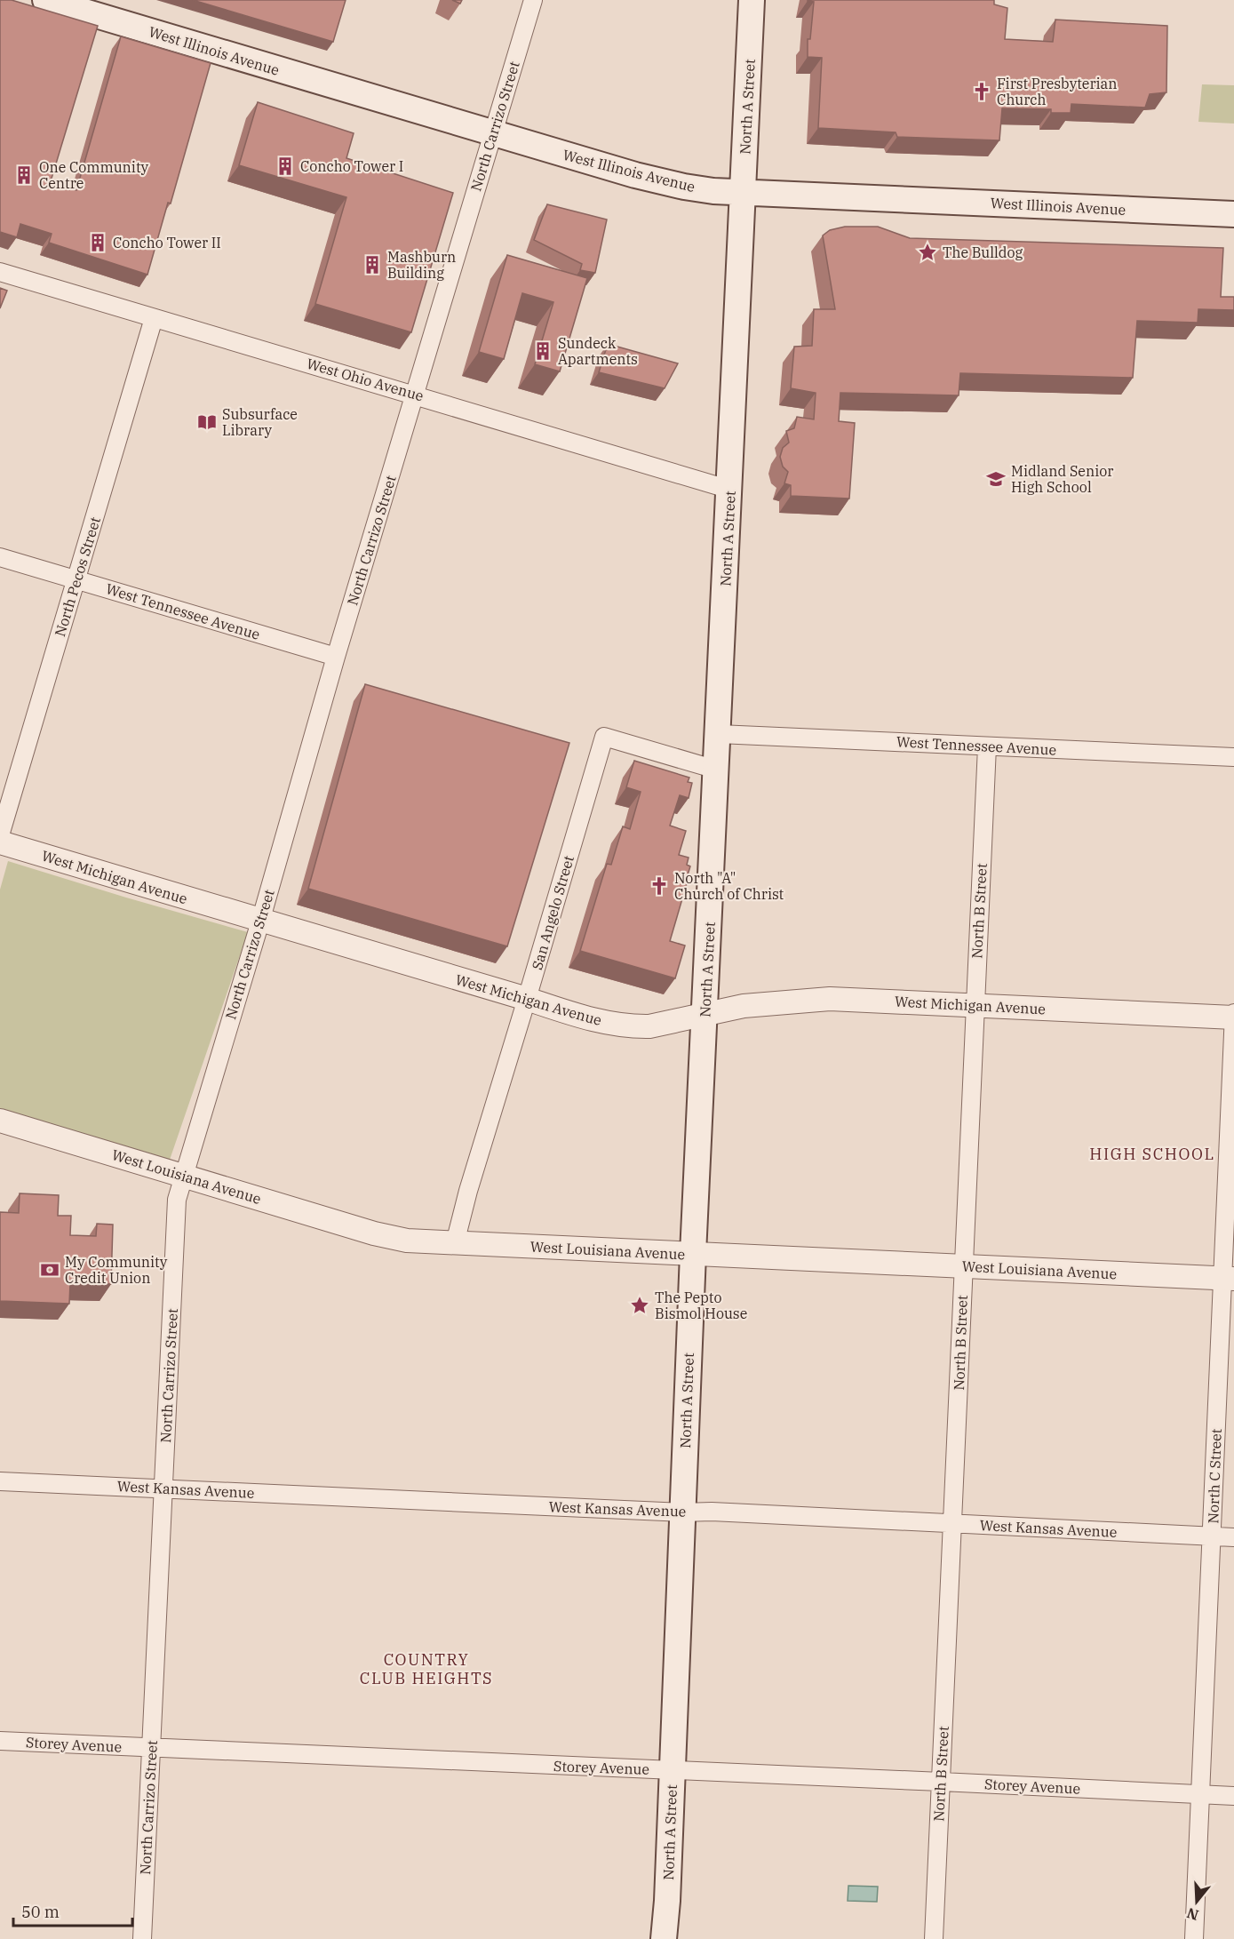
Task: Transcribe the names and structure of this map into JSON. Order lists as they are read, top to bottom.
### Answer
{
  "streets": {
    "main road": ["West Illinois Avenue", "North A Street"],
    "street": [
      "North Carrizo Street",
      "West Ohio Avenue",
      "North Pecos Street",
      "West Tennessee Avenue",
      "West Michigan Avenue",
      "North B Street",
      "San Angelo Street",
      "West Louisiana Avenue",
      "North C Street",
      "West Kansas Avenue",
      "Storey Avenue"
    ]
  },
  "crossings": [
    ["West Illinois Avenue", "North A Street"],
    ["West Illinois Avenue", "North Carrizo Street"],
    ["North A Street", "West Ohio Avenue"],
    ["North A Street", "West Tennessee Avenue"],
    ["North A Street", "West Michigan Avenue"],
    ["North A Street", "San Angelo Street"],
    ["North A Street", "West Louisiana Avenue"],
    ["North A Street", "West Kansas Avenue"],
    ["North A Street", "Storey Avenue"],
    ["North Carrizo Street", "West Ohio Avenue"],
    ["North Carrizo Street", "West Tennessee Avenue"],
    ["North Carrizo Street", "West Michigan Avenue"],
    ["North Carrizo Street", "West Louisiana Avenue"],
    ["North Carrizo Street", "West Kansas Avenue"],
    ["North Carrizo Street", "Storey Avenue"],
    ["West Ohio Avenue", "North Pecos Street"],
    ["North Pecos Street", "West Tennessee Avenue"],
    ["West Tennessee Avenue", "North B Street"],
    ["West Michigan Avenue", "North B Street"],
    ["West Michigan Avenue", "San Angelo Street"],
    ["West Michigan Avenue", "North C Street"],
    ["North B Street", "West Louisiana Avenue"],
    ["North B Street", "West Kansas Avenue"],
    ["North B Street", "Storey Avenue"],
    ["San Angelo Street", "West Louisiana Avenue"],
    ["West Louisiana Avenue", "North C Street"],
    ["North C Street", "West Kansas Avenue"],
    ["North C Street", "Storey Avenue"]
  ],
  "districts": ["HIGH SCHOOL", "COUNTRY CLUB HEIGHTS"],
  "places": {
    "church": ["First Presbyterian Church", "North \"A\" Church of Christ"],
    "building": [
      "Concho Tower I",
      "One Community Centre",
      "Concho Tower II",
      "Mashburn Building",
      "Sundeck Apartments"
    ],
    "place": ["The Bulldog", "The Pepto Bismol House"],
    "library": ["Subsurface Library"],
    "school or university": ["Midland Senior High School"],
    "bank": ["My Community Credit Union"]
  },
  "scale_bar": "50 m",
  "north": "bottom"
}
